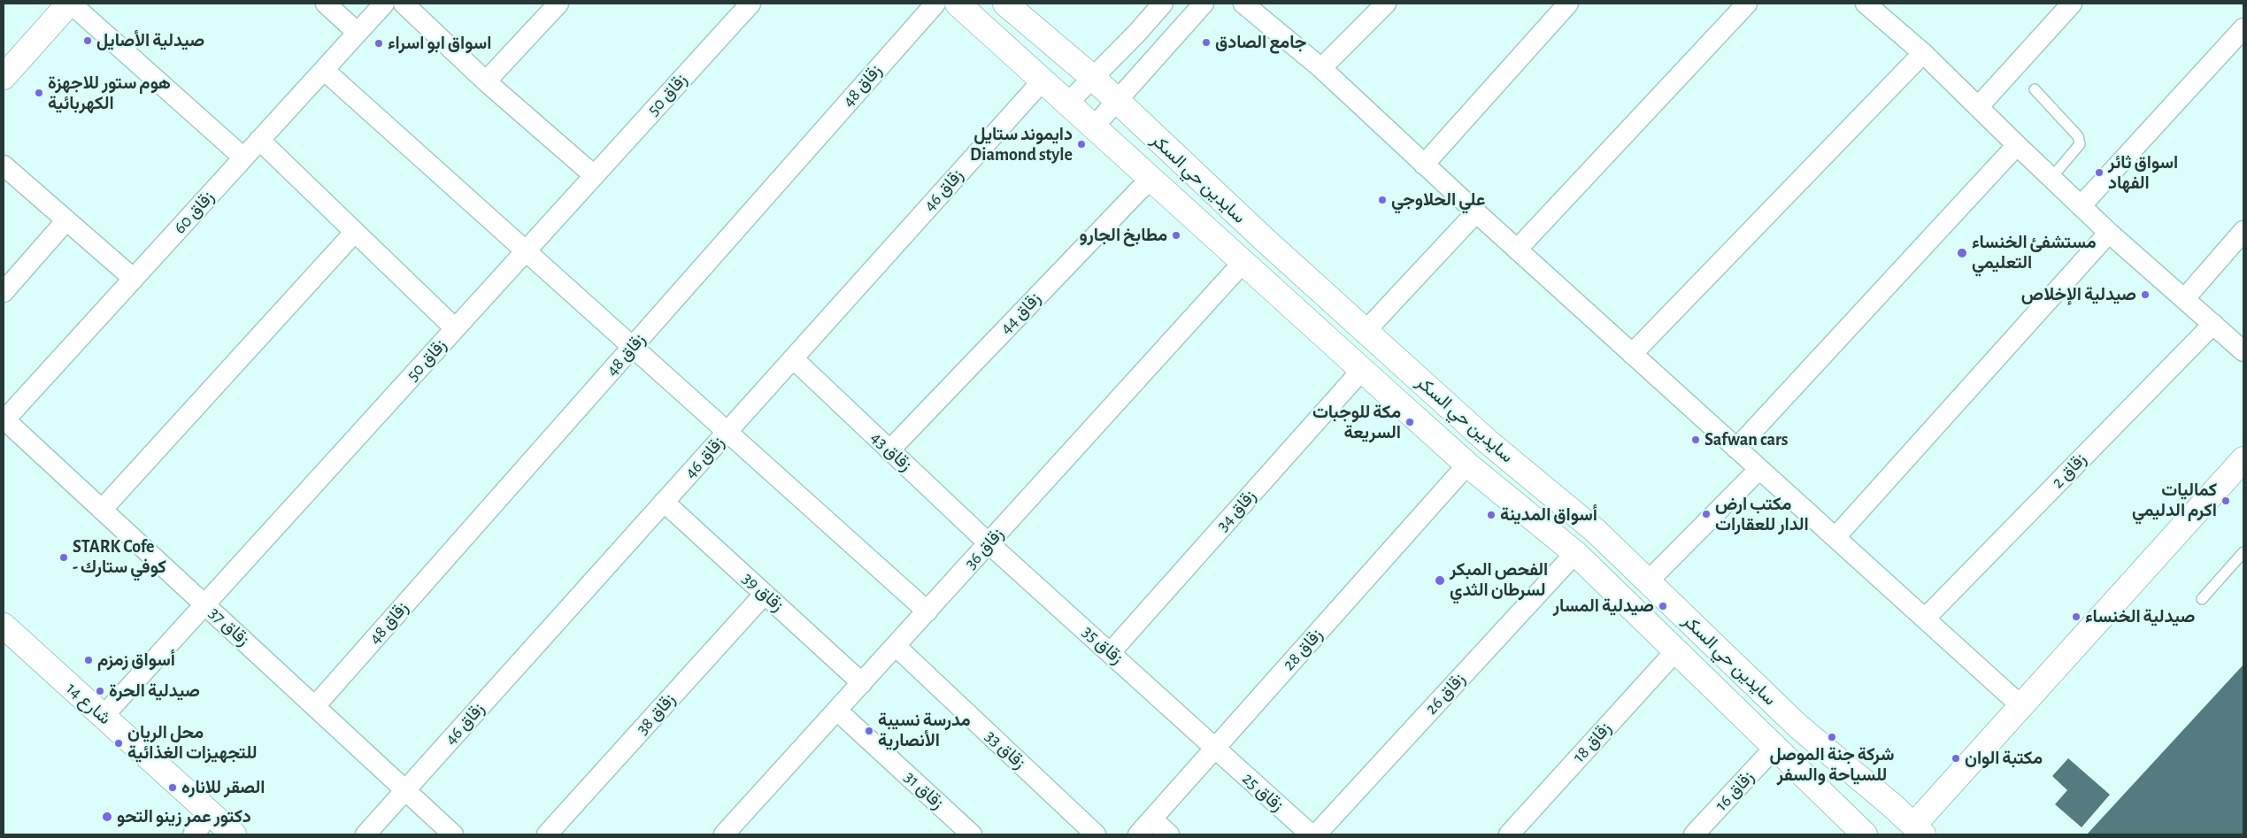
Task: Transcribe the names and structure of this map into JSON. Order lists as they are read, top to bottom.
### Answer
{
  "streets": {
    "street": [
      "زقاق 48",
      "زقاق 50",
      "سايدين حي السكر",
      "زقاق 46",
      "زقاق 60",
      "زقاق 44",
      "زقاق 43",
      "زقاق 2",
      "زقاق 34",
      "زقاق 36",
      "زقاق 39",
      "زقاق 37",
      "زقاق 35",
      "زقاق 28",
      "زقاق 26",
      "شارع 14",
      "زقاق 38",
      "زقاق 18",
      "زقاق 33",
      "زقاق 31",
      "زقاق 16",
      "زقاق 25"
    ]
  },
  "crossings": [
    ["زقاق 48", "زقاق 37"],
    ["زقاق 50", "زقاق 37"],
    ["زقاق 50", "شارع 14"],
    ["سايدين حي السكر", "زقاق 46"],
    ["سايدين حي السكر", "زقاق 44"],
    ["سايدين حي السكر", "زقاق 34"],
    ["سايدين حي السكر", "زقاق 36"],
    ["سايدين حي السكر", "زقاق 28"],
    ["سايدين حي السكر", "زقاق 26"],
    ["سايدين حي السكر", "زقاق 18"],
    ["سايدين حي السكر", "زقاق 16"],
    ["زقاق 46", "زقاق 43"],
    ["زقاق 46", "زقاق 39"],
    ["زقاق 46", "زقاق 37"],
    ["زقاق 60", "زقاق 37"],
    ["زقاق 44", "زقاق 43"],
    ["زقاق 43", "زقاق 36"],
    ["زقاق 43", "زقاق 35"],
    ["زقاق 34", "زقاق 35"],
    ["زقاق 36", "زقاق 39"],
    ["زقاق 36", "زقاق 35"],
    ["زقاق 36", "زقاق 33"],
    ["زقاق 36", "زقاق 31"],
    ["زقاق 39", "زقاق 38"],
    ["زقاق 35", "زقاق 28"],
    ["زقاق 35", "زقاق 25"],
    ["زقاق 28", "زقاق 25"]
  ],
  "places": [
    "صيدلية الأصايل",
    "جامع الصادق",
    "اسواق ابو اسراء",
    "هوم ستور للاجهزة الكهربائية",
    "دايموند ستايل Diamond style",
    "اسواق ثائر الفهاد",
    "علي الحلاوجي",
    "مطابخ الجارو",
    "مستشفئ الخنساء التعليمي",
    "صيدلية الإخلاص",
    "مكة للوجبات السريعة",
    "Safwan cars",
    "كماليات اكرم الدليمي",
    "مكتب ارض الدار للعقارات",
    "أسواق المدينة",
    "STARK Cofe - كوفي ستارك",
    "الفحص المبكر لسرطان الثدي",
    "صيدلية المسار",
    "صيدلية الخنساء",
    "أسواق زمزم",
    "صيدلية الحرة",
    "مدرسة نسيبة الأنصارية",
    "شركة جنة الموصل للسياحة والسفر",
    "محل الريان للتجهيزات الغذائية",
    "مكتبة الوان",
    "الصقر للاناره",
    "دكتور عمر زينو التحو"
  ]
}
